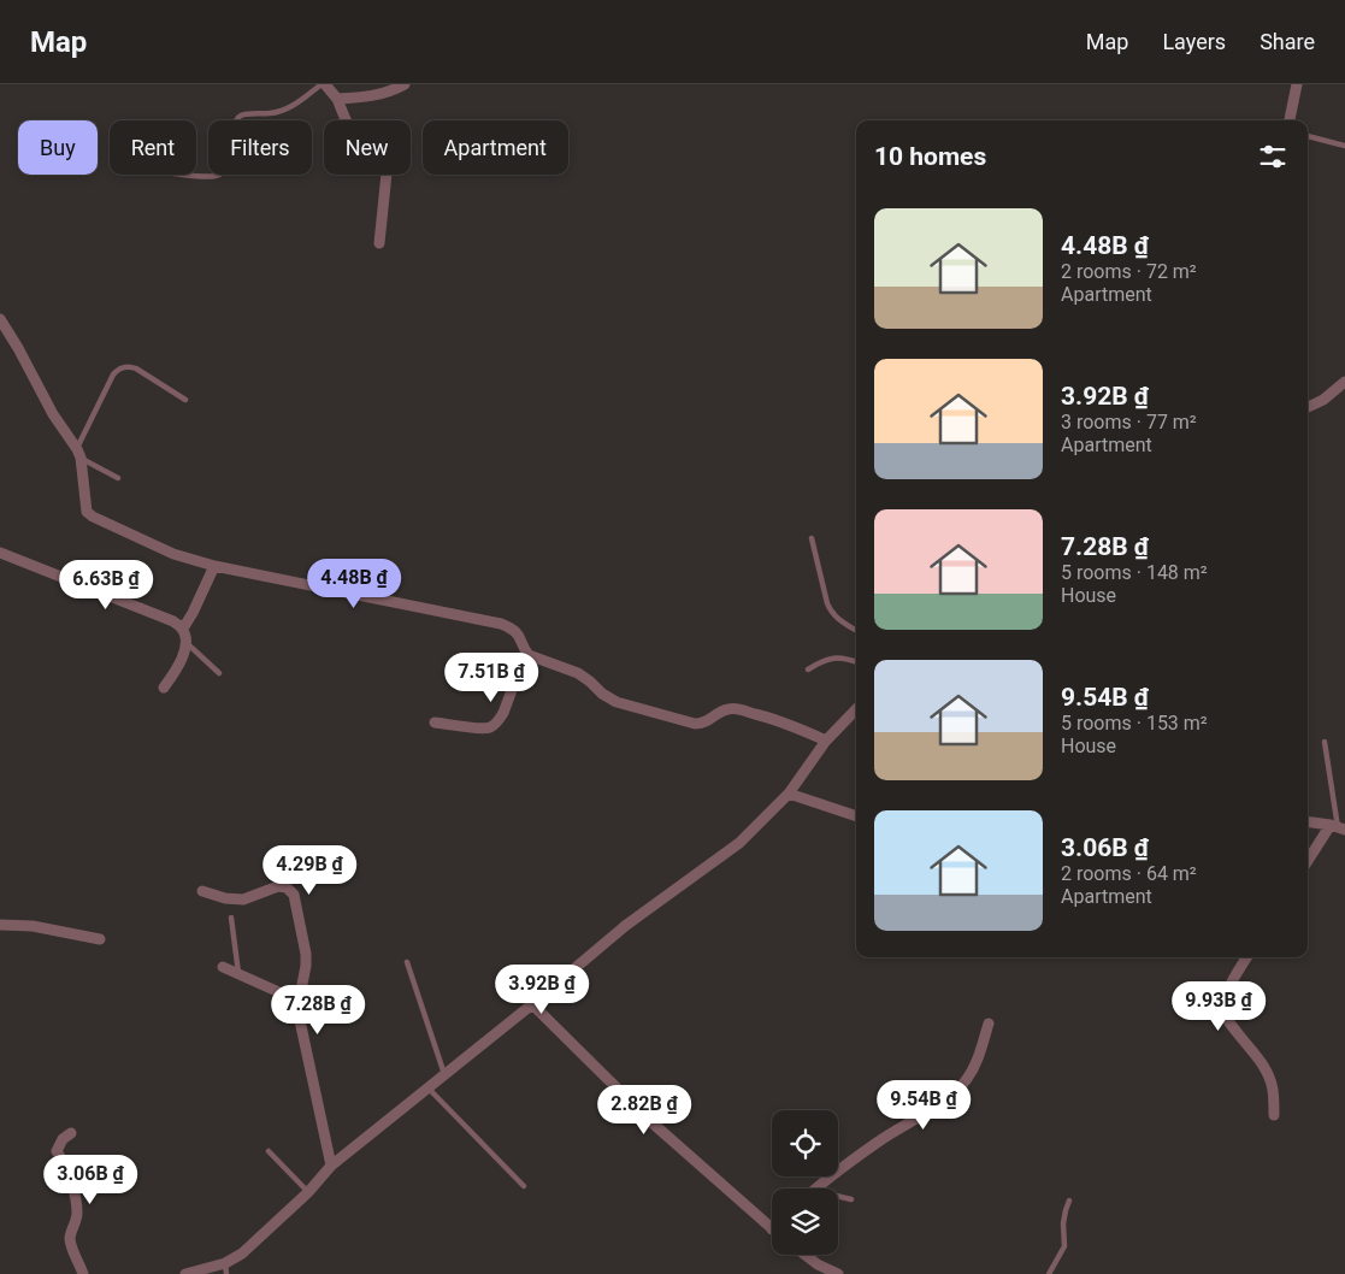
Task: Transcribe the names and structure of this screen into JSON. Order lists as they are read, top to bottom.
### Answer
{
  "page": {
    "header": "Map",
    "nav": ["Map", "Layers", "Share"],
    "chip": [
      "Buy",
      "Rent",
      "Filters",
      "New",
      "Apartment"
    ],
    "heading": "10 homes",
    "list": [
      {
        "name": "4.48B ₫",
        "note": "2 rooms · 72 m² · Apartment"
      },
      {
        "name": "3.92B ₫",
        "note": "3 rooms · 77 m² · Apartment"
      },
      {
        "name": "7.28B ₫",
        "note": "5 rooms · 148 m² · House"
      },
      {
        "name": "9.54B ₫",
        "note": "5 rooms · 153 m² · House"
      },
      {
        "name": "3.06B ₫",
        "note": "2 rooms · 64 m² · Apartment"
      }
    ],
    "price": [
      "4.48B ₫",
      "6.63B ₫",
      "7.51B ₫",
      "4.29B ₫",
      "3.92B ₫",
      "9.93B ₫",
      "7.28B ₫",
      "9.54B ₫",
      "2.82B ₫",
      "3.06B ₫"
    ]
  }
}
